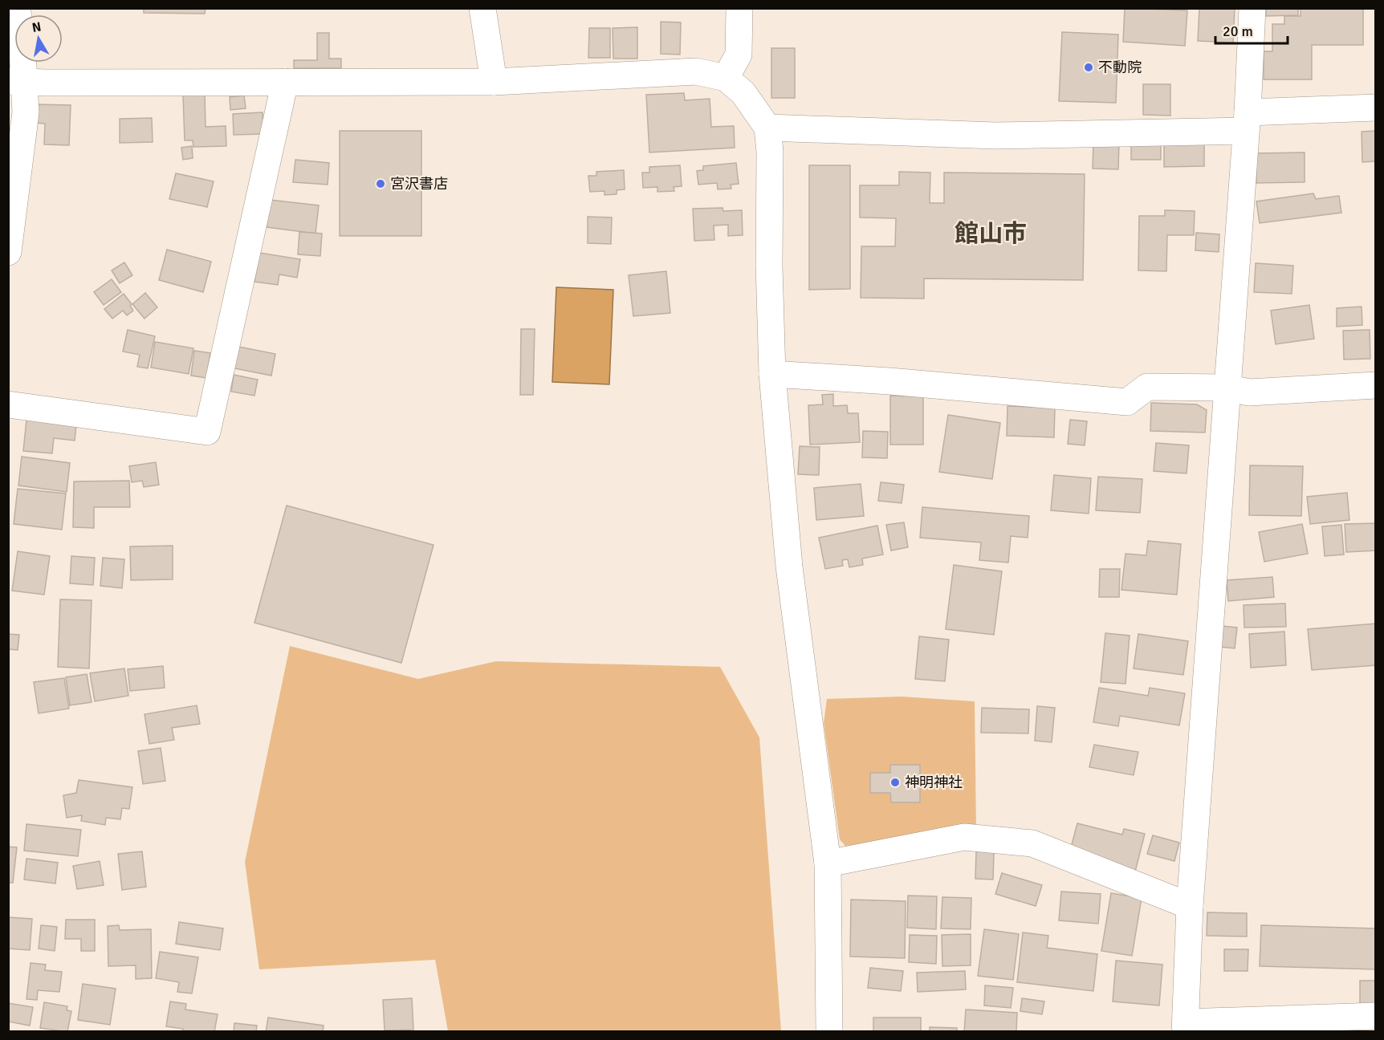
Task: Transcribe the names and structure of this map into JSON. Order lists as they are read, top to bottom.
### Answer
{
  "districts": ["館山市"],
  "places": ["不動院", "宮沢書店", "神明神社"],
  "scale_bar": "20 m",
  "north": "top"
}
